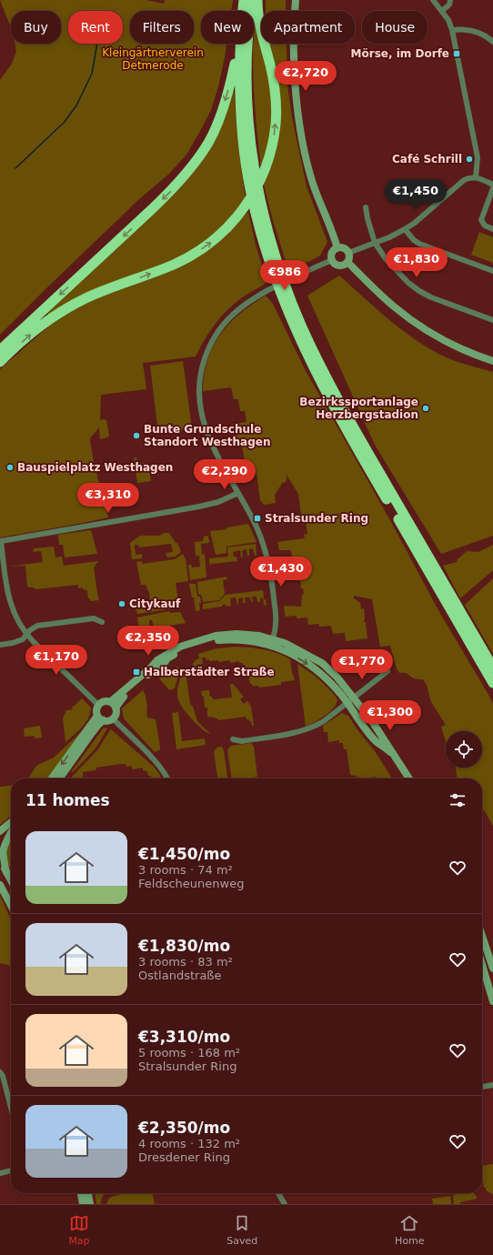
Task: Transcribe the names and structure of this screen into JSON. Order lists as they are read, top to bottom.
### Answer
{
  "parks": ["Kleingärtnerverein Detmerode"],
  "places": {
    "transit": ["Mörse, im Dorfe", "Stralsunder Ring", "Halberstädter Straße"],
    "other": [
      "Café Schrill",
      "Bezirkssportanlage Herzbergstadion",
      "Bunte Grundschule Standort Westhagen",
      "Bauspielplatz Westhagen",
      "Citykauf"
    ]
  },
  "page": {
    "chip": [
      "Buy",
      "Rent",
      "Filters",
      "New",
      "Apartment",
      "House"
    ],
    "price": [
      "€2,720",
      "€1,450",
      "€1,830",
      "€986",
      "€2,290",
      "€3,310",
      "€1,430",
      "€2,350",
      "€1,170",
      "€1,770",
      "€1,300"
    ],
    "heading": "11 homes",
    "list": [
      {
        "name": "€1,450/mo",
        "note": "3 rooms · 74 m² · Feldscheunenweg"
      },
      {
        "name": "€1,830/mo",
        "note": "3 rooms · 83 m² · Ostlandstraße"
      },
      {
        "name": "€3,310/mo",
        "note": "5 rooms · 168 m² · Stralsunder Ring"
      },
      {
        "name": "€2,350/mo",
        "note": "4 rooms · 132 m² · Dresdener Ring"
      }
    ],
    "tabs": ["Map", "Saved", "Home"]
  }
}
